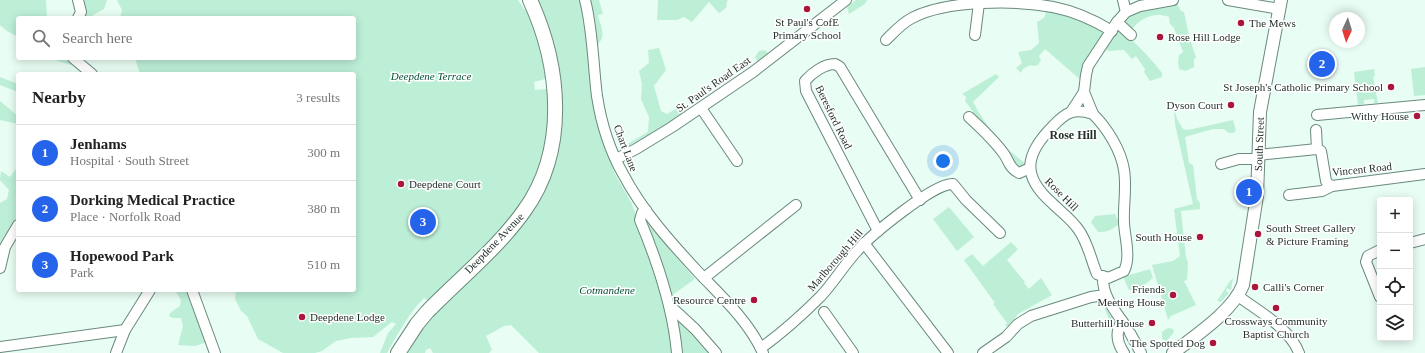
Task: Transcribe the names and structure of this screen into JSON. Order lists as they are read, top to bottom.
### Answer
{
  "streets": {
    "highway": ["Deepdene Avenue"],
    "main road": ["South Street"],
    "street": [
      "St. Paul's Road East",
      "Beresford Road",
      "Chart Lane",
      "Vincent Road",
      "Rose Hill",
      "Marlborough Hill"
    ]
  },
  "crossings": [
    ["St. Paul's Road East", "Chart Lane"],
    ["Beresford Road", "Marlborough Hill"],
    ["Chart Lane", "Marlborough Hill"]
  ],
  "districts": ["Rose Hill"],
  "parks": ["Deepdene Terrace", "Cotmandene"],
  "places": [
    "St Paul's CofE Primary School",
    "The Mews",
    "Rose Hill Lodge",
    "St Joseph's Catholic Primary School",
    "Dyson Court",
    "Withy House",
    "Deepdene Court",
    "South Street Gallery & Picture Framing",
    "South House",
    "Calli's Corner",
    "Friends Meeting House",
    "Resource Centre",
    "Crossways Community Baptist Church",
    "Deepdene Lodge",
    "Butterhill House",
    "The Spotted Dog"
  ],
  "north": "bottom",
  "page": {
    "search": "Search here",
    "pins": ["2", "1", "3"],
    "heading": ["Nearby", "3 results"],
    "list": [
      {
        "mark": "1",
        "name": "Jenhams",
        "note": "Hospital · South Street",
        "value": "300 m"
      },
      {
        "mark": "2",
        "name": "Dorking Medical Practice",
        "note": "Place · Norfolk Road",
        "value": "380 m"
      },
      {
        "mark": "3",
        "name": "Hopewood Park",
        "note": "Park",
        "value": "510 m"
      }
    ],
    "map_buttons": ["+", "−"]
  }
}
